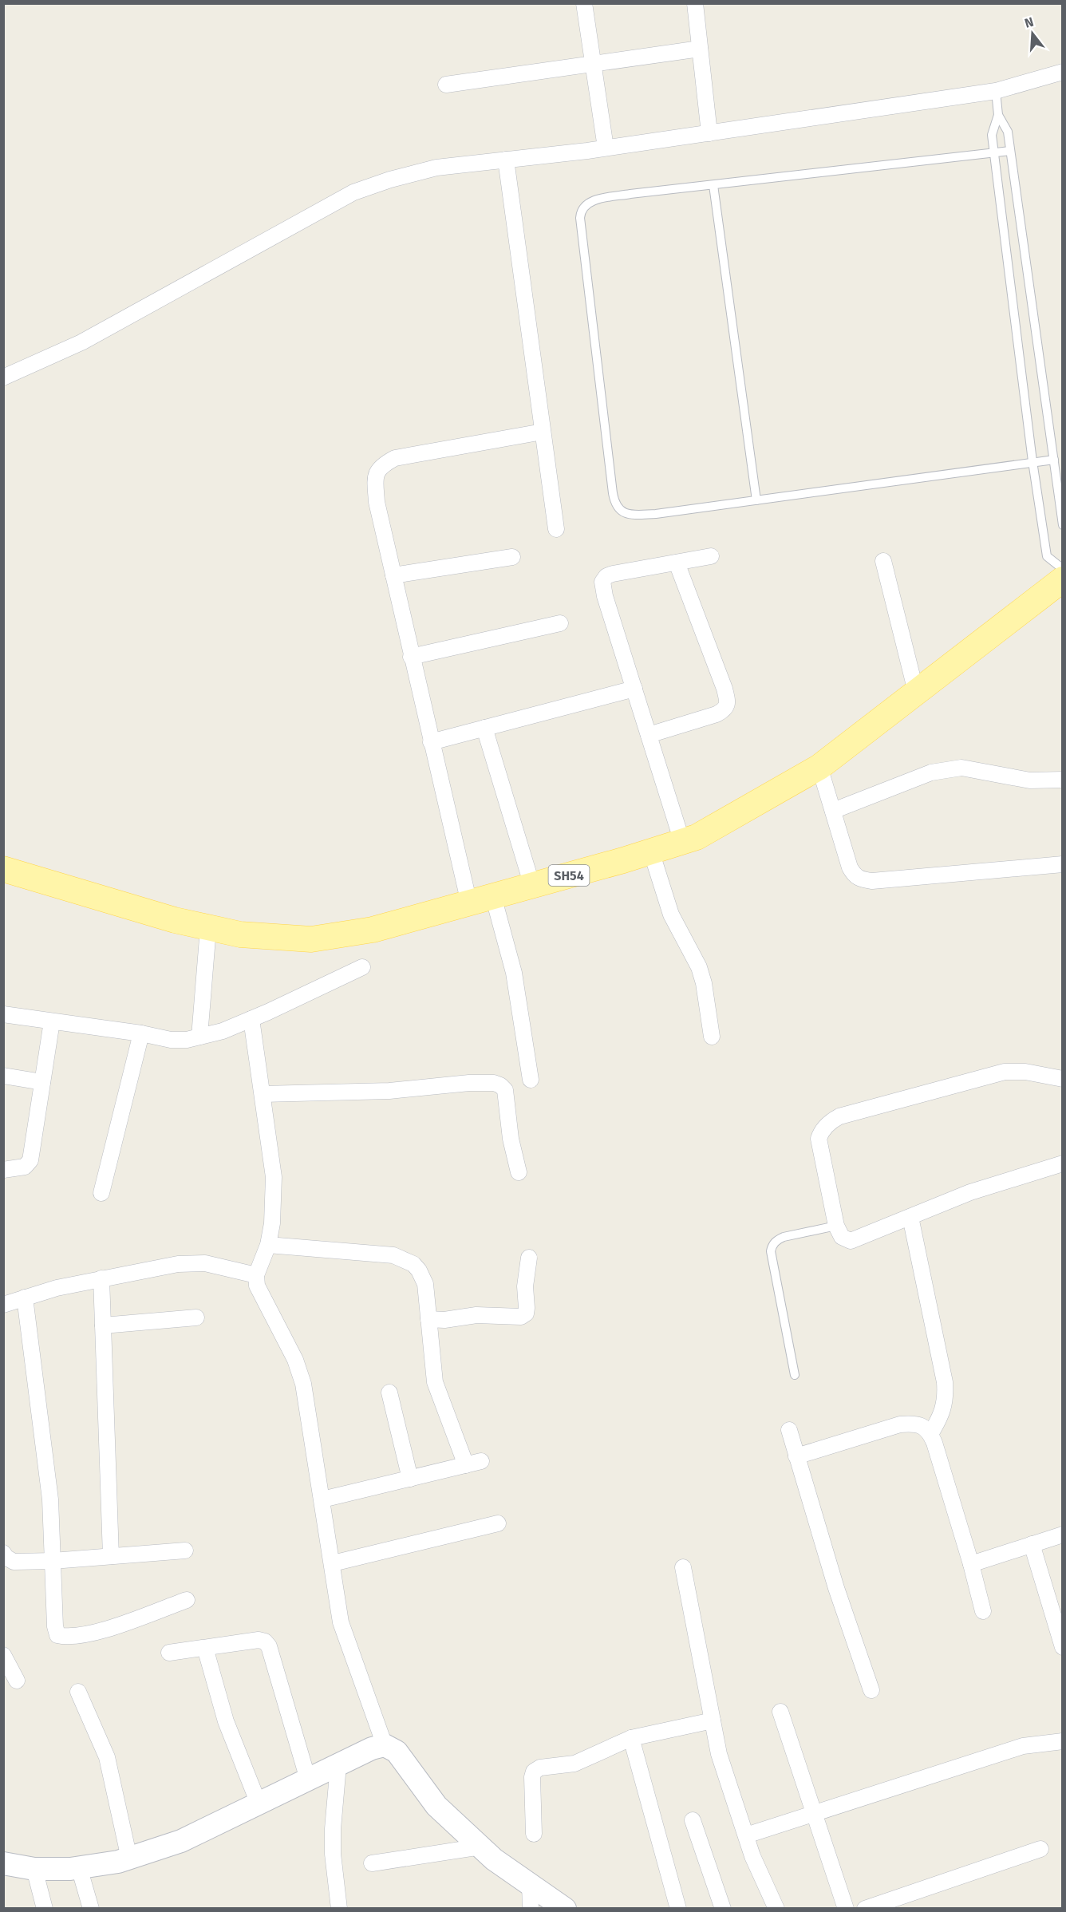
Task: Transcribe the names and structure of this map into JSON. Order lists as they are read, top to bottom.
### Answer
{
  "streets": {
    "main road": ["SH54"]
  },
  "north": "top"
}
